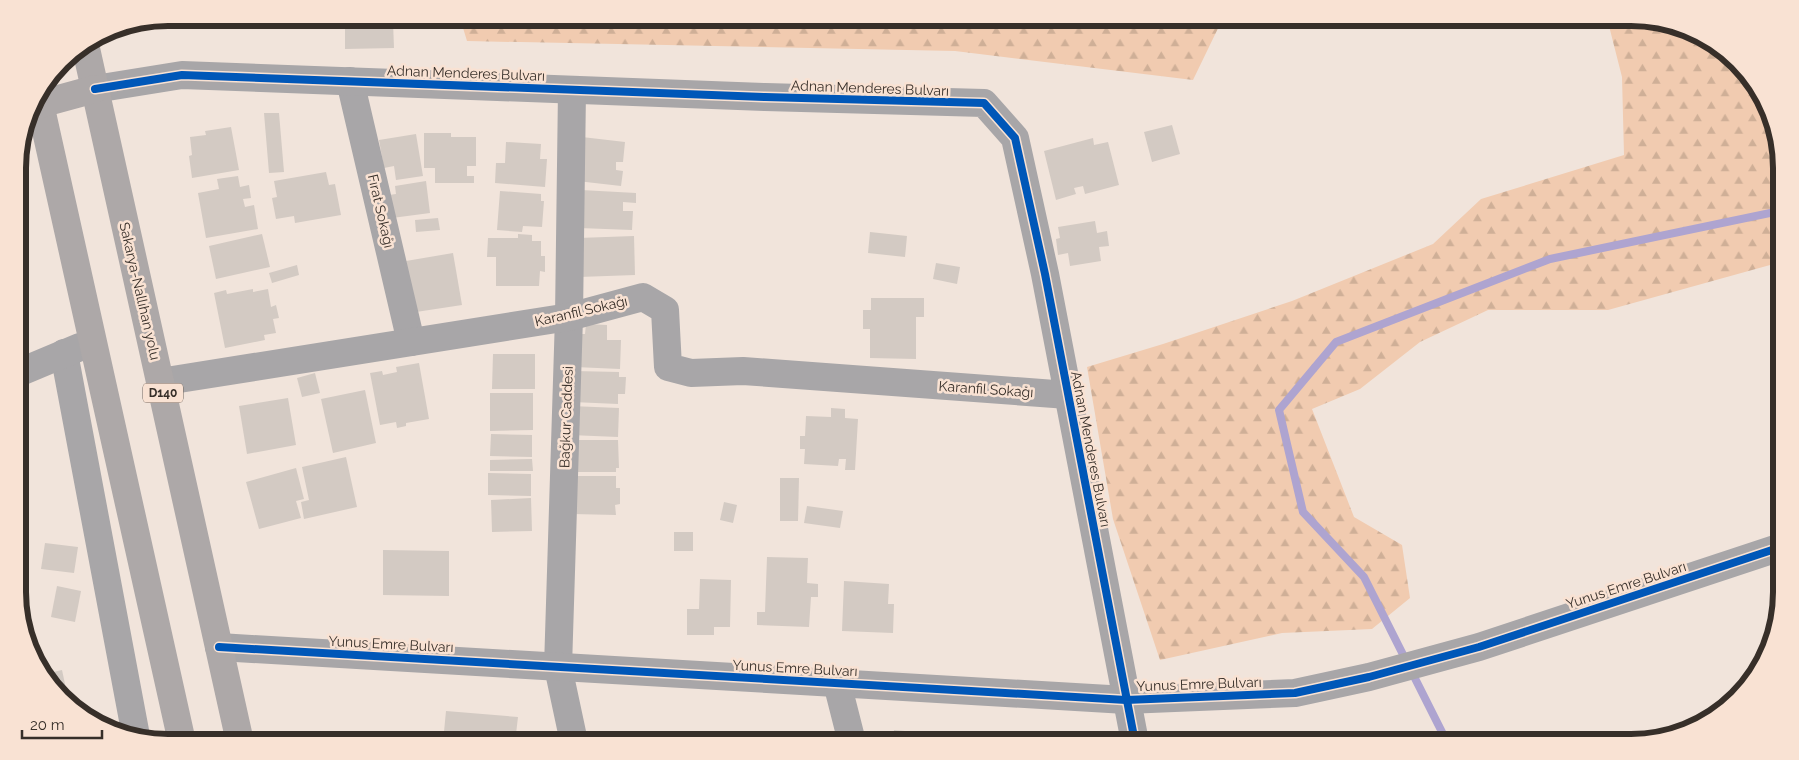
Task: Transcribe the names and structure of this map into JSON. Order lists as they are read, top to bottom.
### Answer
{
  "streets": {
    "main road": ["Sakarya-Nallıhan yolu", "D140"],
    "street": [
      "Adnan Menderes Bulvarı",
      "Fırat Sokağı",
      "Karanfil Sokağı",
      "Bağkur Caddesi",
      "Yunus Emre Bulvarı"
    ]
  },
  "crossings": [
    ["Adnan Menderes Bulvarı", "Fırat Sokağı"],
    ["Adnan Menderes Bulvarı", "Sakarya-Nallıhan yolu"],
    ["Adnan Menderes Bulvarı", "Karanfil Sokağı"],
    ["Adnan Menderes Bulvarı", "Bağkur Caddesi"],
    ["Adnan Menderes Bulvarı", "Yunus Emre Bulvarı"],
    ["Fırat Sokağı", "Karanfil Sokağı"],
    ["Sakarya-Nallıhan yolu", "Karanfil Sokağı"],
    ["Sakarya-Nallıhan yolu", "Yunus Emre Bulvarı"],
    ["Karanfil Sokağı", "Bağkur Caddesi"],
    ["Bağkur Caddesi", "Yunus Emre Bulvarı"]
  ],
  "scale_bar": "20 m"
}
